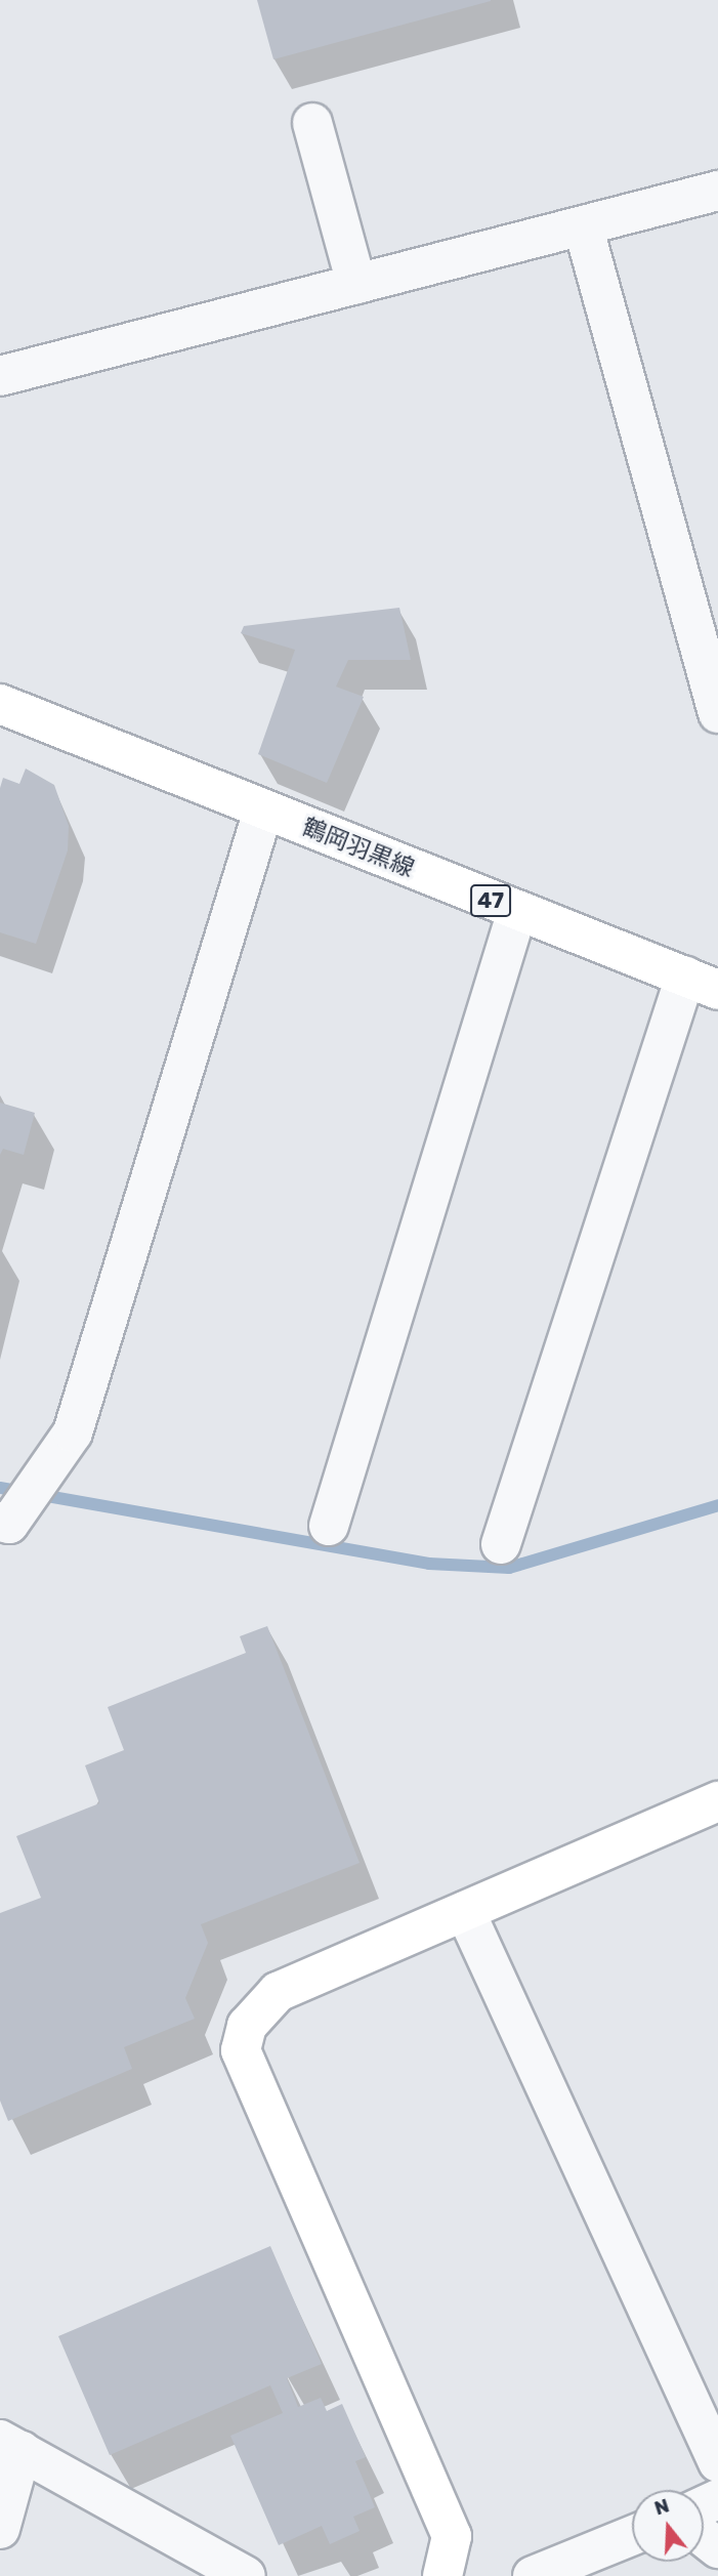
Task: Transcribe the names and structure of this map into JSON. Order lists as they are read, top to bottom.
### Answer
{
  "streets": {
    "street": ["鶴岡羽黒線", "47"]
  },
  "north": "top"
}
